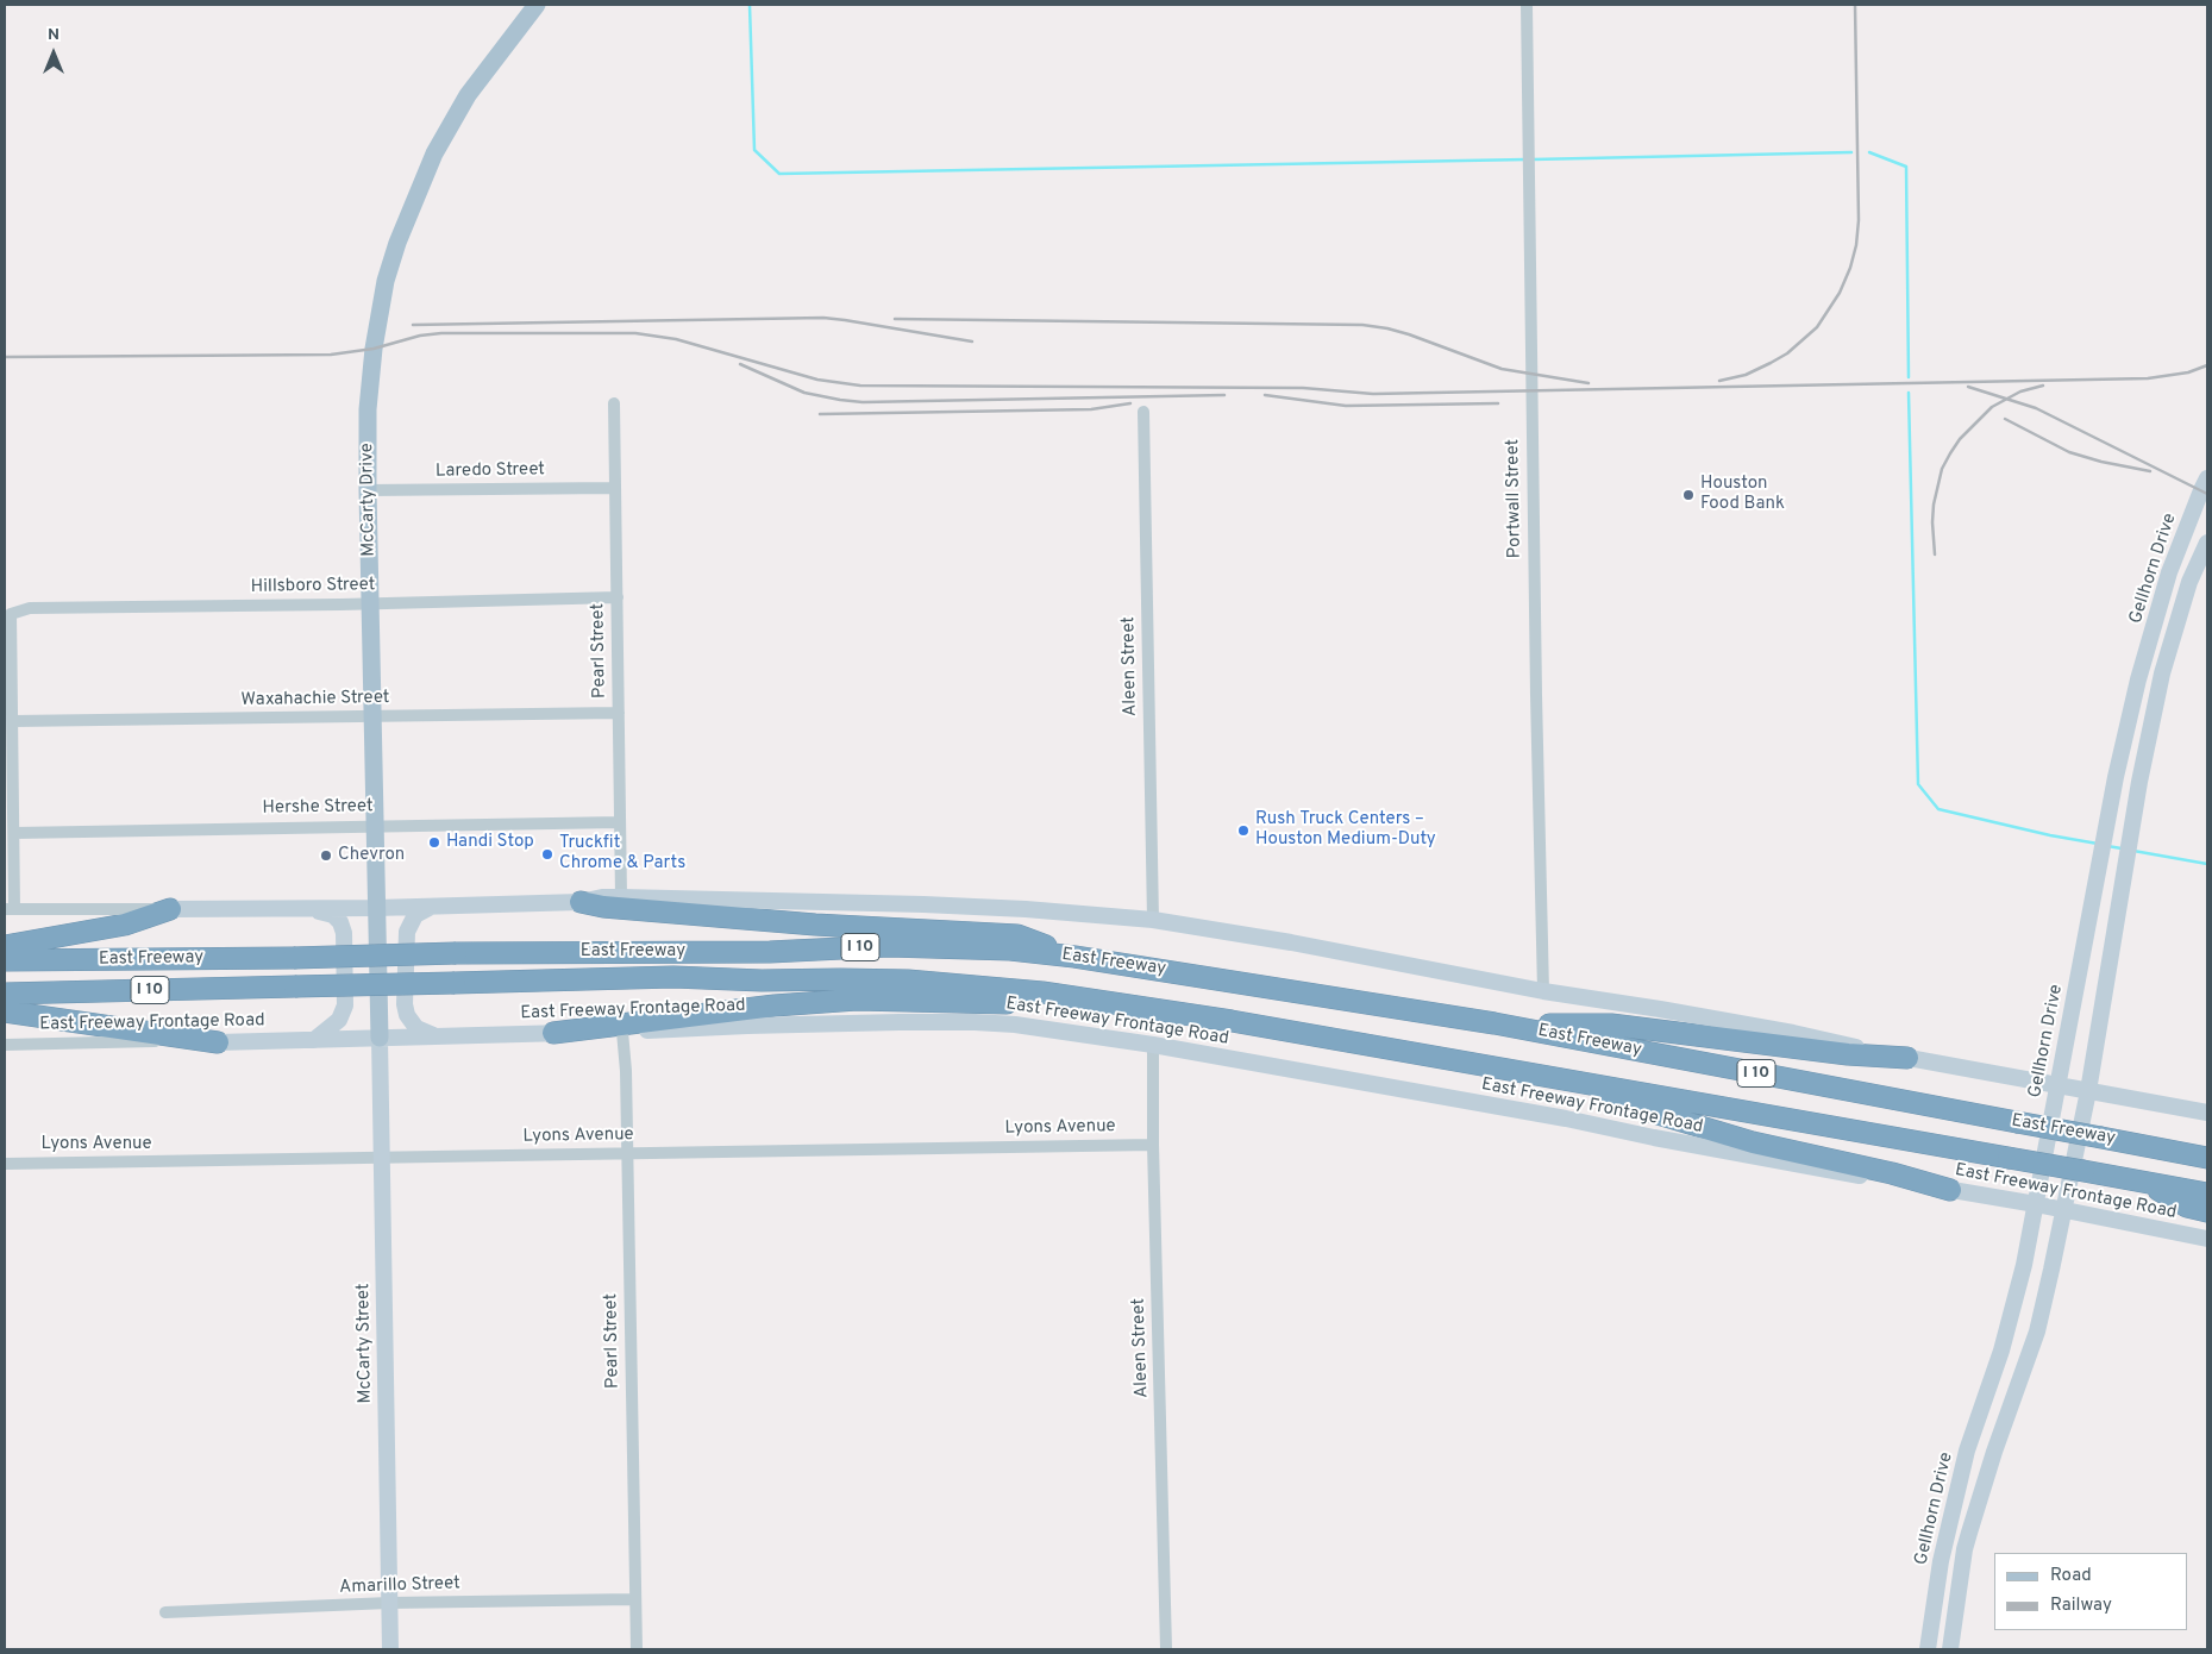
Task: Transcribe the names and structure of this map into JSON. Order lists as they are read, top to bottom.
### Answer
{
  "streets": {
    "highway": ["I 10", "East Freeway"],
    "main road": [
      "McCarty Drive",
      "Gellhorn Drive",
      "East Freeway Frontage Road",
      "McCarty Street"
    ],
    "street": [
      "Laredo Street",
      "Portwall Street",
      "Hillsboro Street",
      "Pearl Street",
      "Aleen Street",
      "Waxahachie Street",
      "Hershe Street",
      "Lyons Avenue",
      "Amarillo Street"
    ]
  },
  "crossings": [
    ["Laredo Street", "McCarty Drive"],
    ["Laredo Street", "Pearl Street"],
    ["McCarty Drive", "Hillsboro Street"],
    ["McCarty Drive", "Waxahachie Street"],
    ["McCarty Drive", "Hershe Street"],
    ["McCarty Drive", "East Freeway Frontage Road"],
    ["McCarty Drive", "McCarty Street"],
    ["Gellhorn Drive", "East Freeway Frontage Road"],
    ["Hillsboro Street", "Pearl Street"],
    ["Hillsboro Street", "Waxahachie Street"],
    ["Pearl Street", "Waxahachie Street"],
    ["Pearl Street", "Hershe Street"],
    ["Pearl Street", "East Freeway Frontage Road"],
    ["Pearl Street", "Lyons Avenue"],
    ["Pearl Street", "Amarillo Street"],
    ["Aleen Street", "East Freeway Frontage Road"],
    ["Aleen Street", "Lyons Avenue"],
    ["East Freeway Frontage Road", "McCarty Street"],
    ["Lyons Avenue", "McCarty Street"],
    ["McCarty Street", "Amarillo Street"]
  ],
  "places": [
    "Houston Food Bank",
    "Rush Truck Centers – Houston Medium-Duty",
    "Handi Stop",
    "Truckfit Chrome & Parts",
    "Chevron"
  ],
  "legend": ["Road", "Railway"],
  "north": "top"
}
